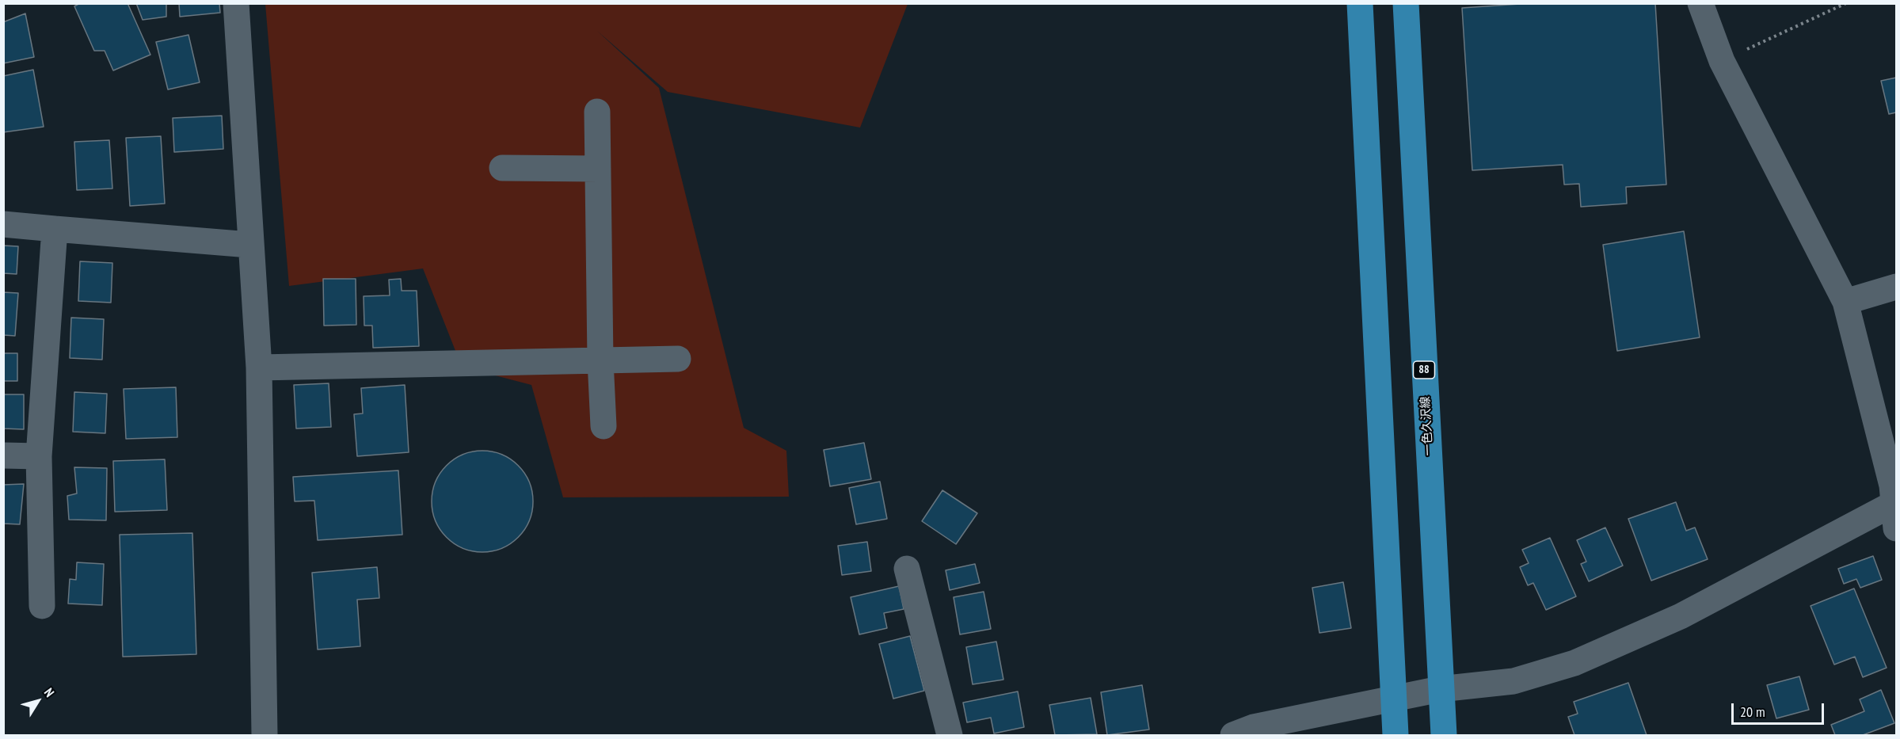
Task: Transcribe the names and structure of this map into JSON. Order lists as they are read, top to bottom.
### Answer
{
  "streets": {
    "main road": ["88", "一色久沢線"]
  },
  "scale_bar": "20 m",
  "north": "top right"
}
